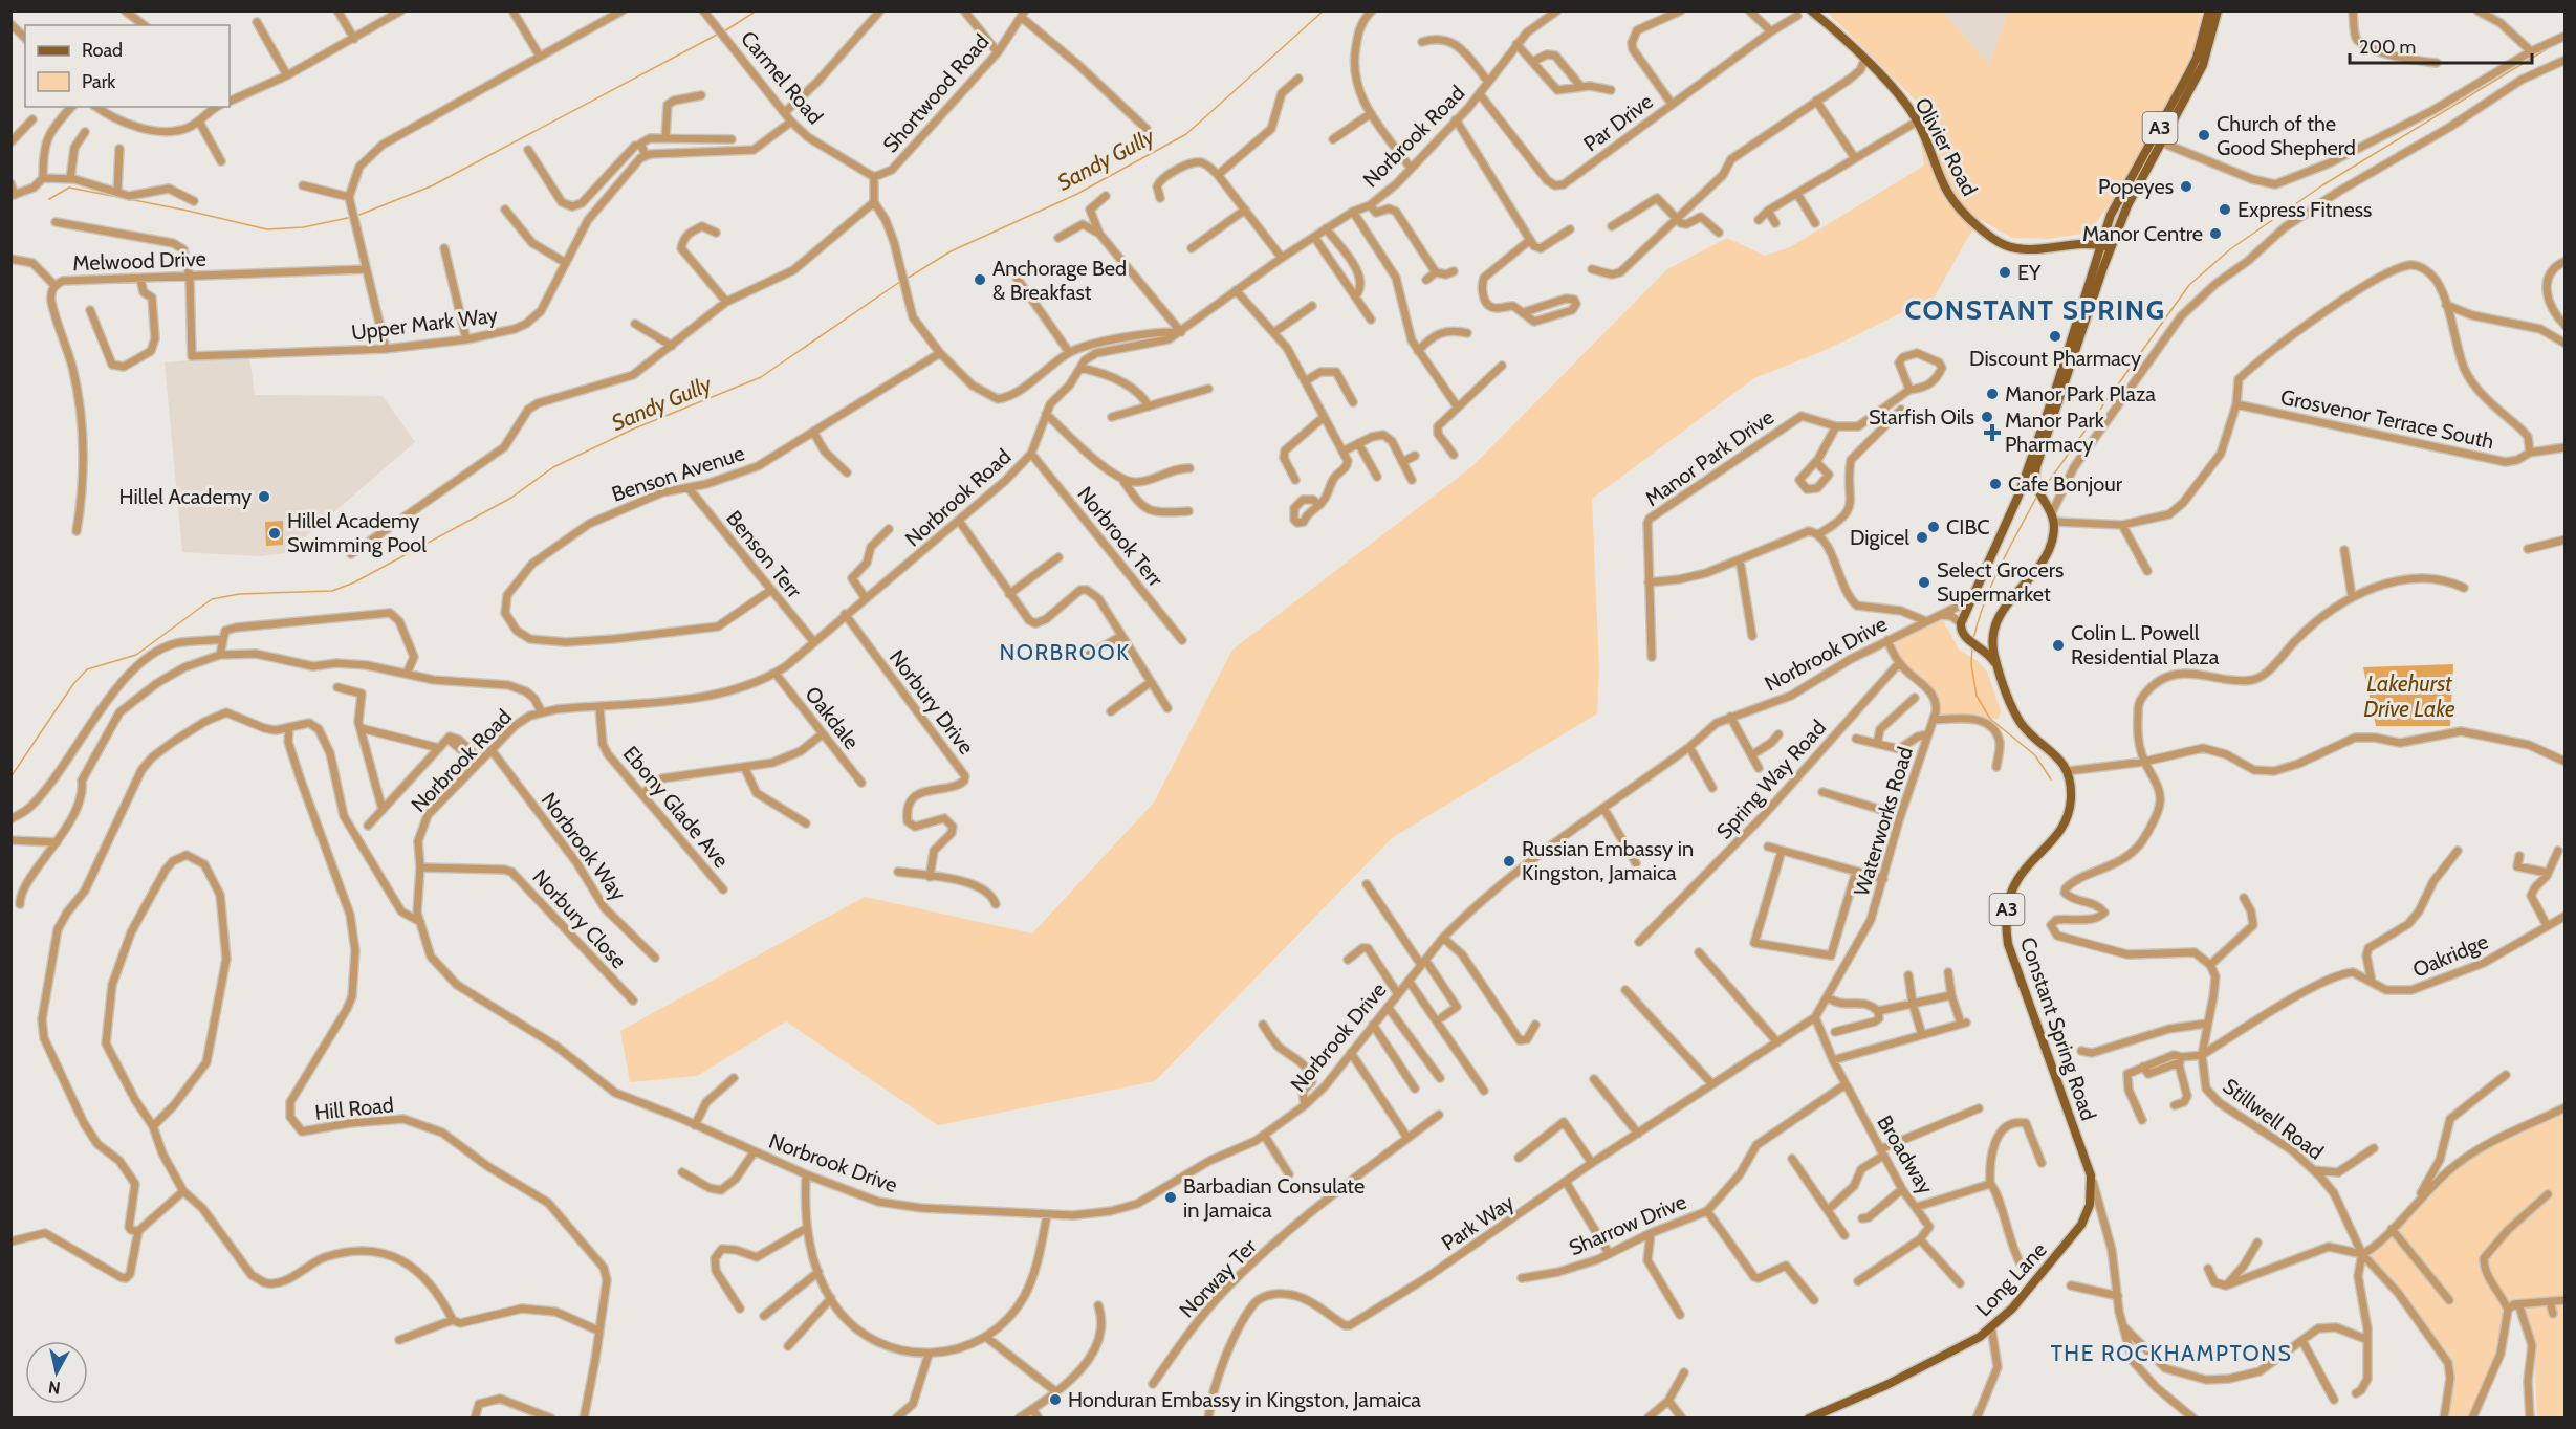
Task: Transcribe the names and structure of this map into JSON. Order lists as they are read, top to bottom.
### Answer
{
  "streets": {
    "main road": [
      "A3",
      "Olivier Road",
      "Constant Spring Road",
      "Long Lane"
    ],
    "street": [
      "Carmel Road",
      "Shortwood Road",
      "Par Drive",
      "Norbrook Road",
      "Melwood Drive",
      "Upper Mark Way",
      "Grosvenor Terrace South",
      "Manor Park Drive",
      "Benson Avenue",
      "Norbrook Terr",
      "Benson Terr",
      "Norbrook Drive",
      "Norbury Drive",
      "Oakdale",
      "Spring Way Road",
      "Ebony Glade Ave",
      "Waterworks Road",
      "Norbrook Way",
      "Norbury Close",
      "Oakridge",
      "Hill Road",
      "Stillwell Road",
      "Broadway",
      "Park Way",
      "Sharrow Drive",
      "Norway Ter"
    ]
  },
  "crossings": [
    ["Carmel Road", "Shortwood Road"],
    ["Shortwood Road", "Norbrook Road"],
    ["Shortwood Road", "Benson Avenue"],
    ["Par Drive", "Norbrook Road"],
    ["A3", "Olivier Road"],
    ["A3", "Norbrook Drive"],
    ["Norbrook Road", "Norbrook Terr"],
    ["Norbrook Road", "Benson Terr"],
    ["Norbrook Road", "Norbrook Drive"],
    ["Norbrook Road", "Norbury Drive"],
    ["Norbrook Road", "Oakdale"],
    ["Norbrook Road", "Ebony Glade Ave"],
    ["Norbrook Road", "Norbrook Way"],
    ["Norbrook Road", "Norbury Close"],
    ["Melwood Drive", "Upper Mark Way"],
    ["Benson Avenue", "Benson Terr"],
    ["Norbrook Drive", "Waterworks Road"],
    ["Spring Way Road", "Waterworks Road"],
    ["Waterworks Road", "Broadway"],
    ["Waterworks Road", "Park Way"],
    ["Oakridge", "Stillwell Road"],
    ["Constant Spring Road", "Long Lane"],
    ["Broadway", "Park Way"],
    ["Broadway", "Sharrow Drive"]
  ],
  "districts": ["CONSTANT SPRING", "NORBROOK", "THE ROCKHAMPTONS"],
  "water": ["Sandy Gully", "Lakehurst Drive Lake"],
  "places": {
    "other": [
      "Church of the Good Shepherd",
      "Popeyes",
      "Express Fitness",
      "Manor Centre",
      "EY",
      "Anchorage Bed & Breakfast",
      "Discount Pharmacy",
      "Manor Park Plaza",
      "Starfish Oils",
      "Cafe Bonjour",
      "Hillel Academy",
      "CIBC",
      "Hillel Academy Swimming Pool",
      "Digicel",
      "Select Grocers Supermarket",
      "Colin L. Powell Residential Plaza",
      "Russian Embassy in Kingston, Jamaica",
      "Barbadian Consulate in Jamaica",
      "Honduran Embassy in Kingston, Jamaica"
    ],
    "health": ["Manor Park Pharmacy"]
  },
  "legend": ["Road", "Park"],
  "scale_bar": "200 m",
  "north": "bottom"
}
